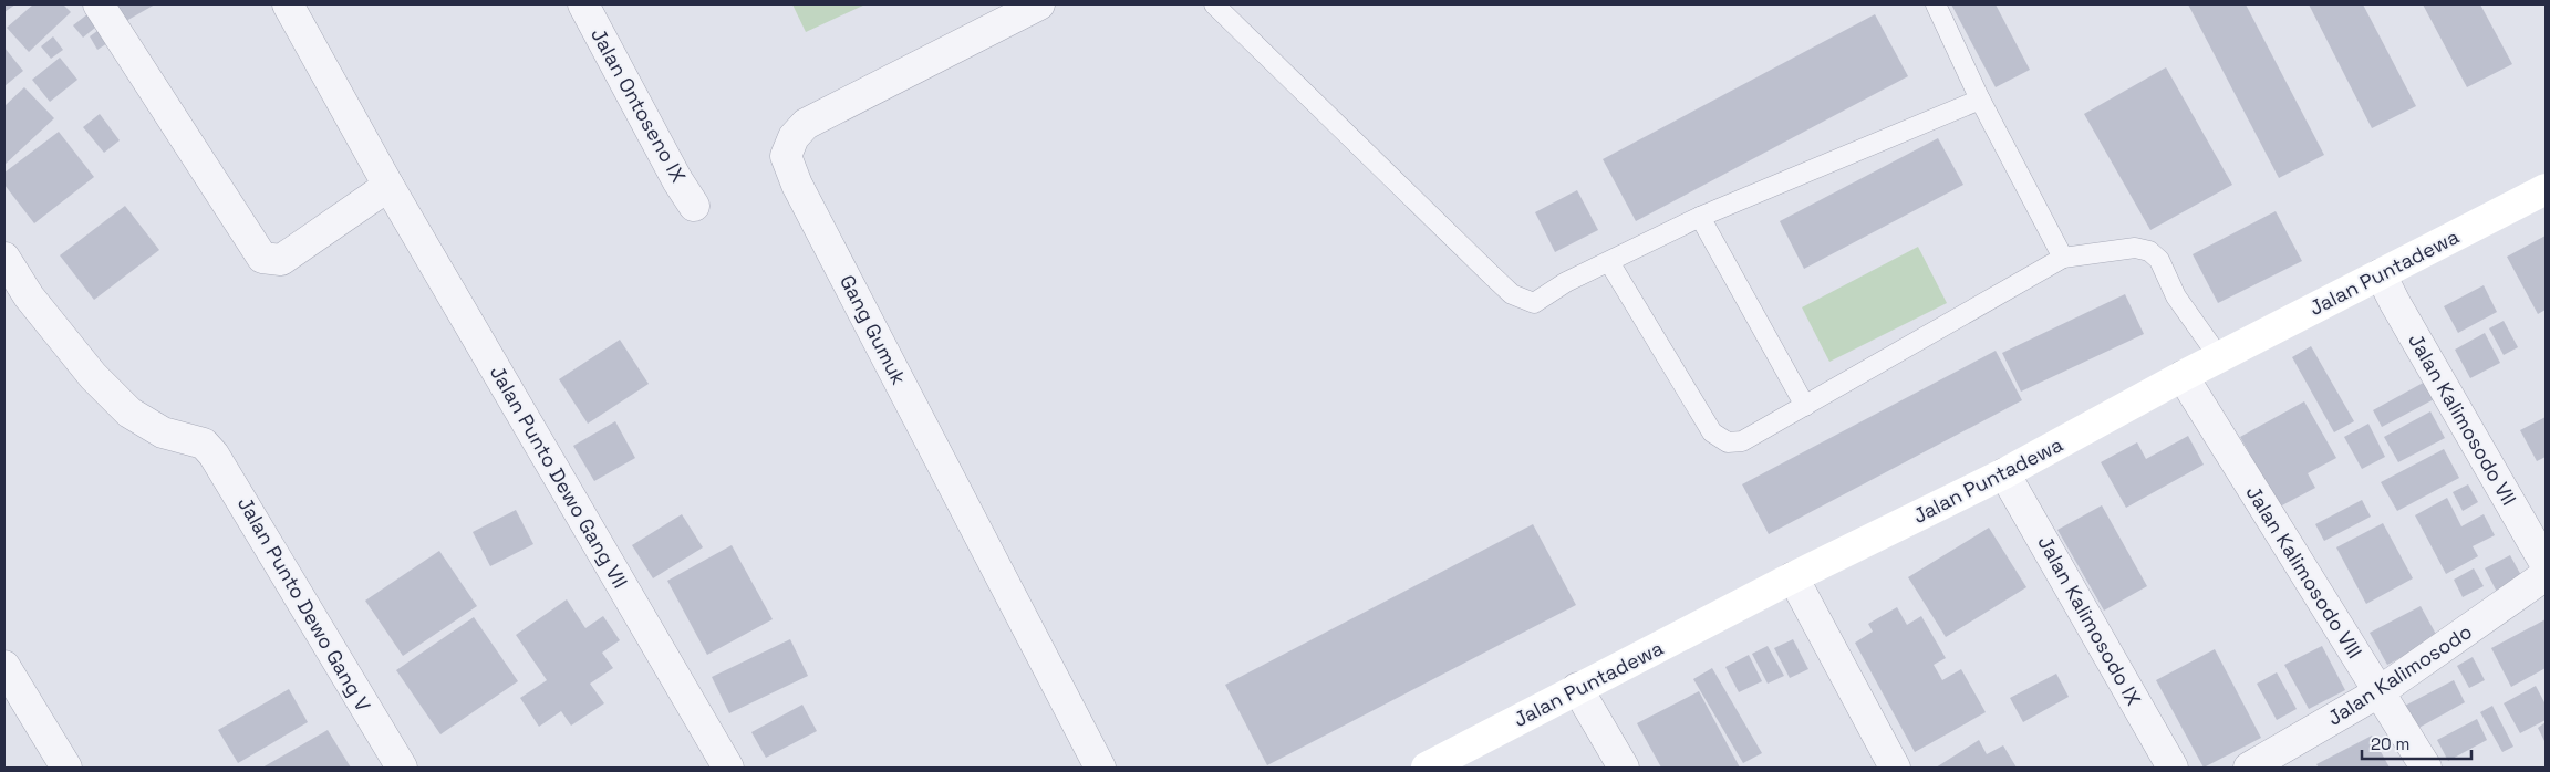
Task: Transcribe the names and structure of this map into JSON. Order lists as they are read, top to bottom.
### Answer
{
  "streets": {
    "street": [
      "Jalan Ontoseno IX",
      "Jalan Puntadewa",
      "Gang Gumuk",
      "Jalan Kalimosodo VII",
      "Jalan Punto Dewo Gang VII",
      "Jalan Kalimosodo VIII",
      "Jalan Punto Dewo Gang V",
      "Jalan Kalimosodo IX",
      "Jalan Kalimosodo"
    ]
  },
  "crossings": [
    ["Jalan Puntadewa", "Jalan Kalimosodo VII"],
    ["Jalan Puntadewa", "Jalan Kalimosodo VIII"],
    ["Jalan Puntadewa", "Jalan Kalimosodo IX"],
    ["Jalan Kalimosodo VIII", "Jalan Kalimosodo"]
  ],
  "scale_bar": "20 m"
}
